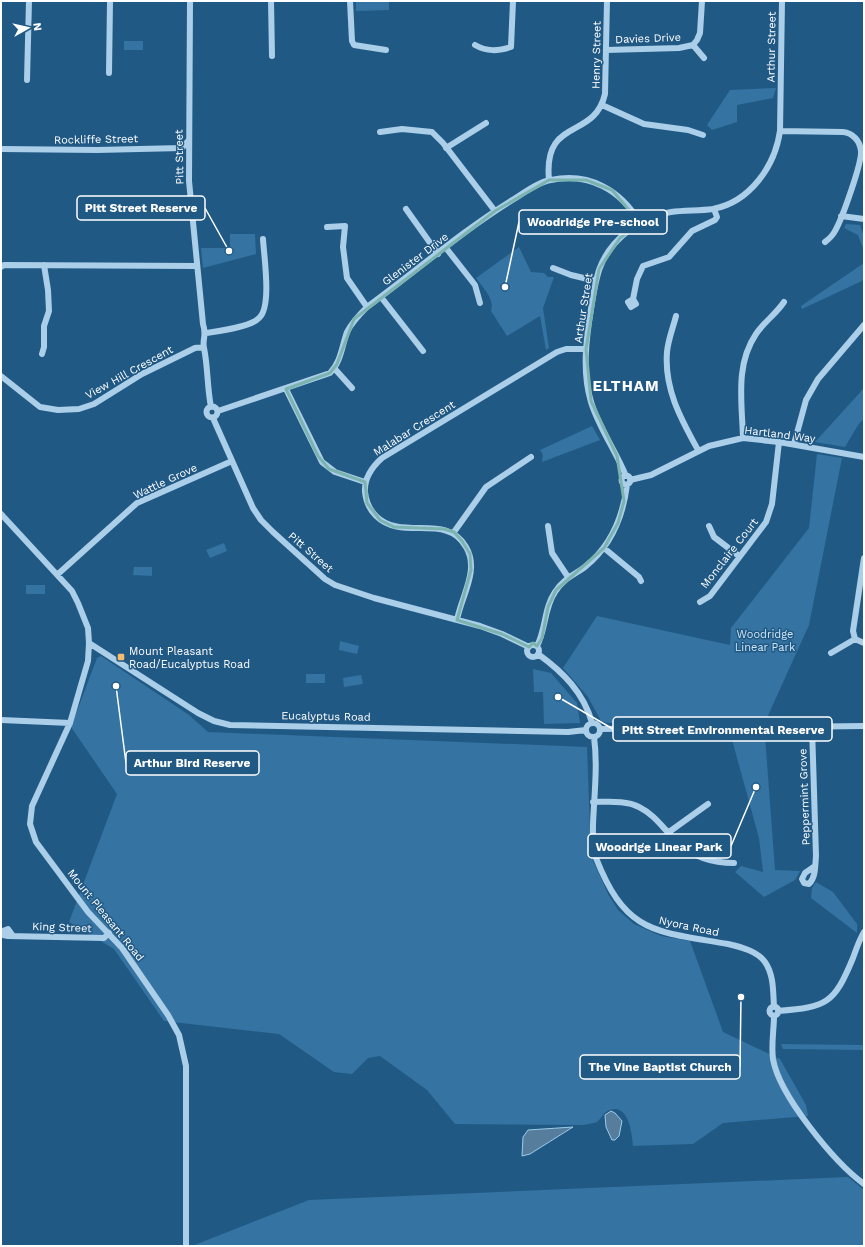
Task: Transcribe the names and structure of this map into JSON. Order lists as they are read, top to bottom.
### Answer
{
  "streets": {
    "street": [
      "Davies Drive",
      "Arthur Street",
      "Henry Street",
      "Rockliffe Street",
      "Pitt Street",
      "Glenister Drive",
      "View Hill Crescent",
      "Malabar Crescent",
      "Hartland Way",
      "Wattle Grove",
      "Monclaire Court",
      "Eucalyptus Road",
      "Peppermint Grove",
      "Mount Pleasant Road",
      "Nyora Road",
      "King Street"
    ]
  },
  "crossings": [
    ["Davies Drive", "Henry Street"],
    ["Arthur Street", "Pitt Street"],
    ["Arthur Street", "Glenister Drive"],
    ["Arthur Street", "Malabar Crescent"],
    ["Arthur Street", "Hartland Way"],
    ["Henry Street", "Glenister Drive"],
    ["Rockliffe Street", "Pitt Street"],
    ["Pitt Street", "View Hill Crescent"],
    ["Pitt Street", "Wattle Grove"],
    ["Hartland Way", "Monclaire Court"],
    ["Wattle Grove", "Mount Pleasant Road"],
    ["Eucalyptus Road", "Mount Pleasant Road"],
    ["Eucalyptus Road", "Nyora Road"],
    ["Mount Pleasant Road", "King Street"]
  ],
  "districts": ["ELTHAM"],
  "parks": ["Woodridge Linear Park"],
  "places": {
    "other": [
      "Pitt Street Reserve",
      "Woodridge Pre-school",
      "Arthur Bird Reserve",
      "Pitt Street Environmental Reserve",
      "Woodrige Linear Park",
      "The Vine Baptist Church"
    ],
    "transit": ["Mount Pleasant Road/Eucalyptus Road"]
  },
  "north": "right"
}
